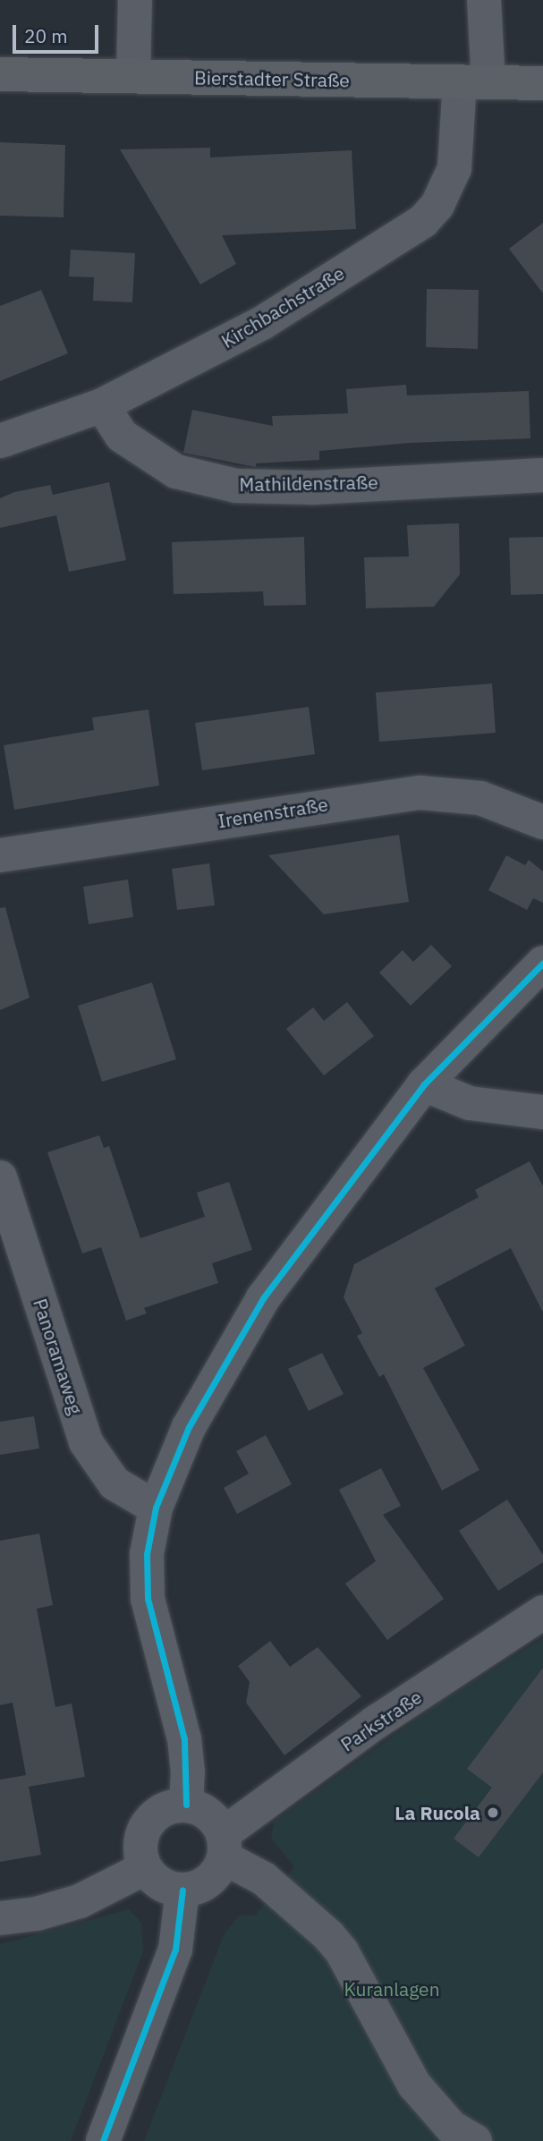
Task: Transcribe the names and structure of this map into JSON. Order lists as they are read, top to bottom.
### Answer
{
  "streets": {
    "main road": ["Bierstadter Straße"],
    "street": [
      "Kirchbachstraße",
      "Mathildenstraße",
      "Irenenstraße",
      "Panoramaweg",
      "Parkstraße"
    ]
  },
  "crossings": [
    ["Bierstadter Straße", "Kirchbachstraße"],
    ["Kirchbachstraße", "Mathildenstraße"]
  ],
  "parks": ["Kuranlagen"],
  "places": ["La Rucola"],
  "scale_bar": "20 m"
}
